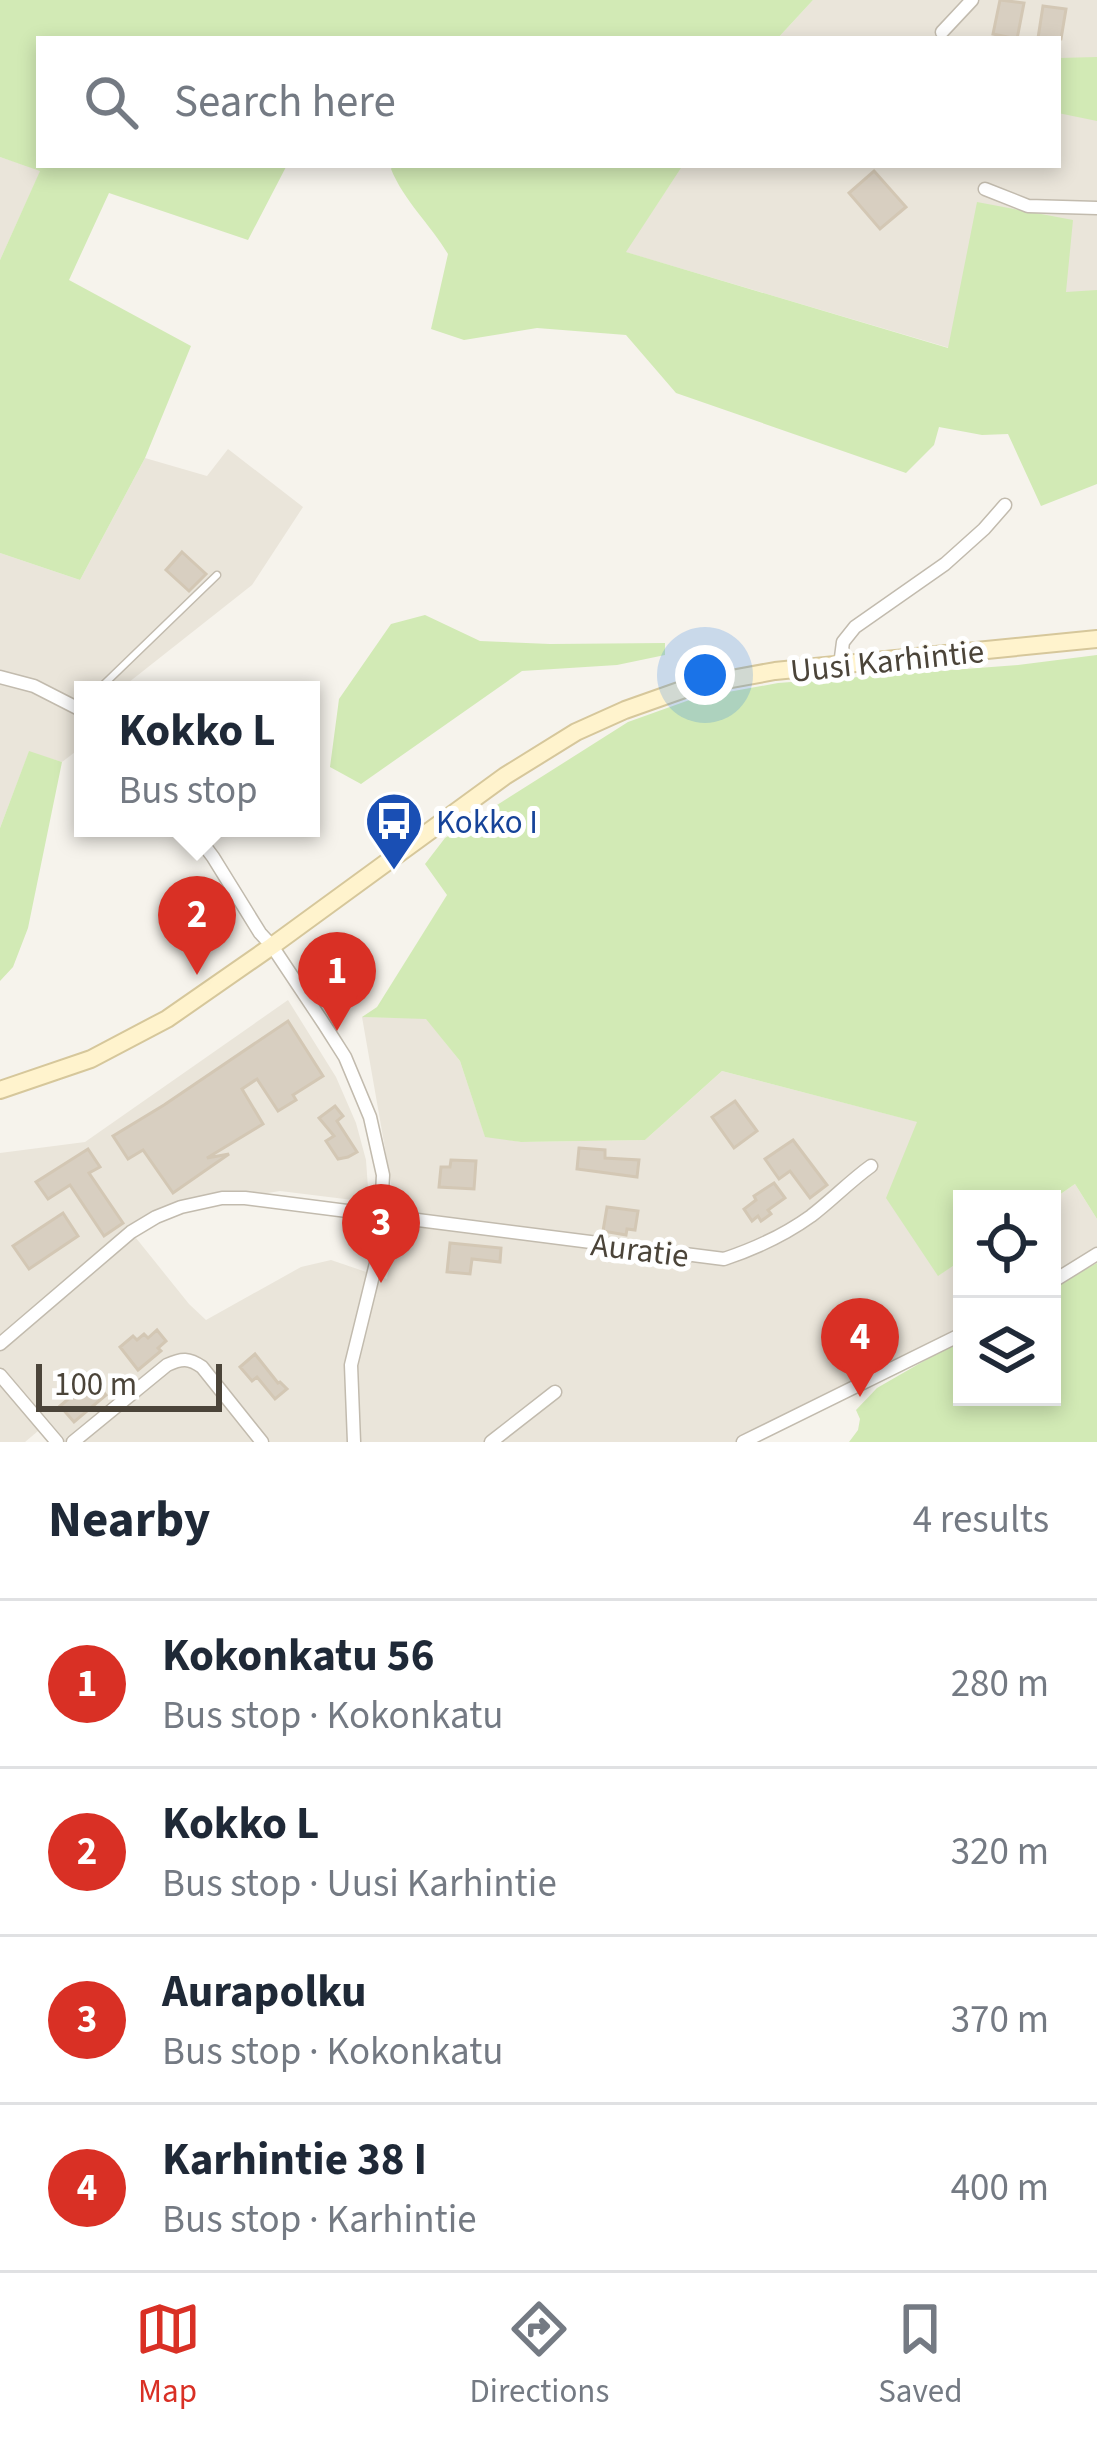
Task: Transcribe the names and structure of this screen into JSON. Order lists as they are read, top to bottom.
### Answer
{
  "streets": {
    "street": ["Uusi Karhintie", "Auratie"]
  },
  "places": {
    "bus stop": ["Kokko I"]
  },
  "scale_bar": "100 m",
  "page": {
    "search": "Search here",
    "popup": ["Kokko L", "Bus stop"],
    "pins": [
      "2",
      "1",
      "3",
      "4"
    ],
    "scale": "100 m",
    "heading": ["Nearby", "4 results"],
    "list": [
      {
        "mark": "1",
        "name": "Kokonkatu 56",
        "note": "Bus stop · Kokonkatu",
        "value": "280 m"
      },
      {
        "mark": "2",
        "name": "Kokko L",
        "note": "Bus stop · Uusi Karhintie",
        "value": "320 m"
      },
      {
        "mark": "3",
        "name": "Aurapolku",
        "note": "Bus stop · Kokonkatu",
        "value": "370 m"
      },
      {
        "mark": "4",
        "name": "Karhintie 38 I",
        "note": "Bus stop · Karhintie",
        "value": "400 m"
      }
    ],
    "nav": ["Map", "Directions", "Saved"]
  }
}
